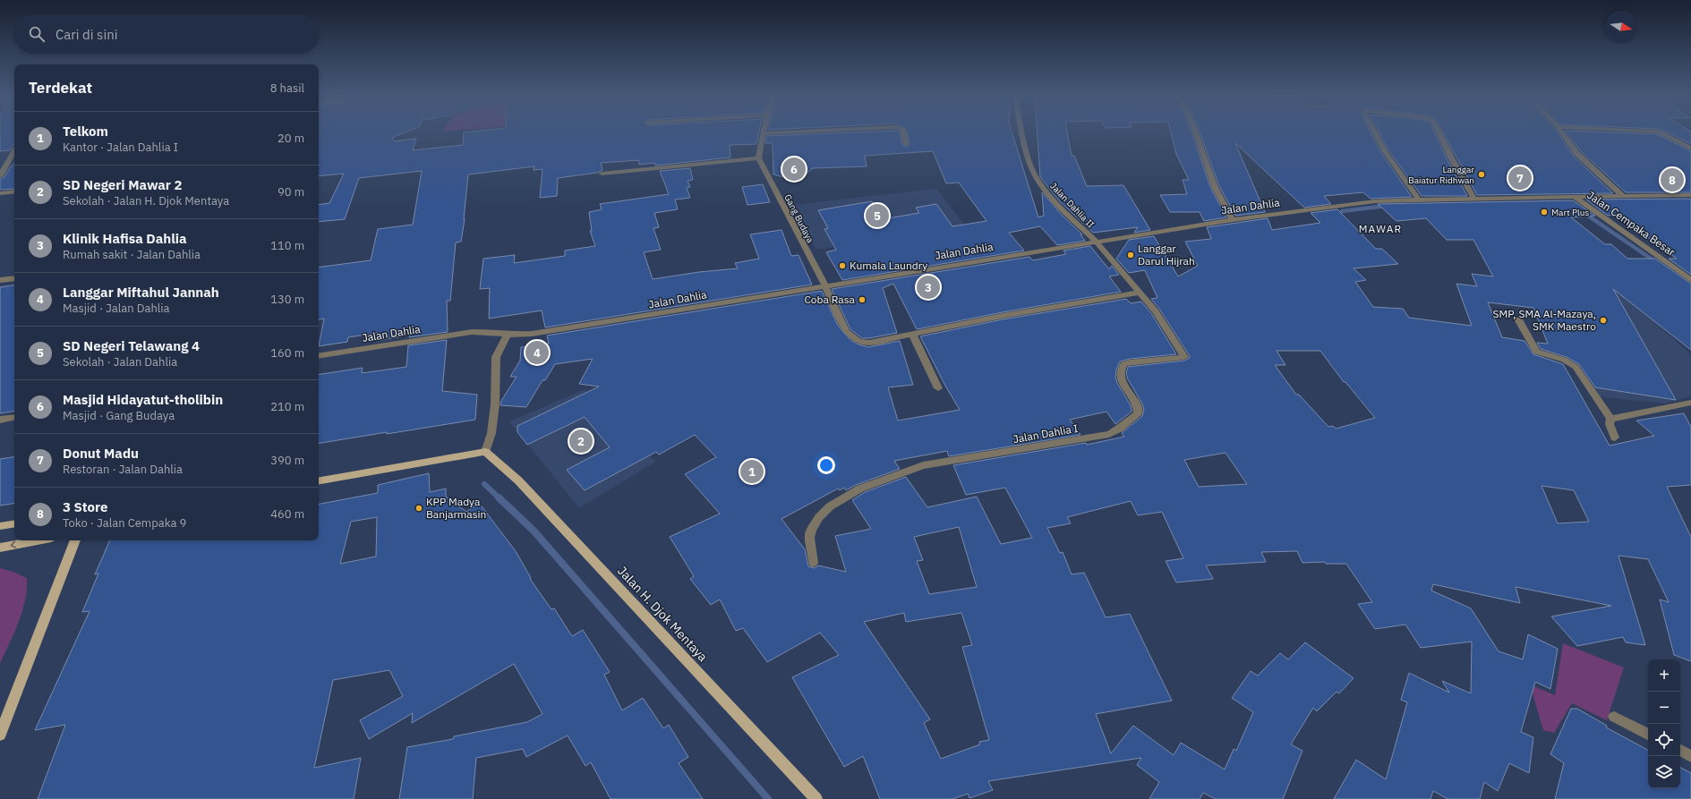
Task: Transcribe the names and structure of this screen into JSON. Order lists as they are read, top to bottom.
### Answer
{
  "streets": {
    "main road": ["Jalan H. Djok Mentaya"],
    "street": [
      "Jalan Dahlia II",
      "Jalan Dahlia",
      "Gang Budaya",
      "Jalan Cempaka Besar",
      "Jalan Dahlia I"
    ]
  },
  "crossings": [
    ["Jalan Dahlia II", "Jalan Dahlia"],
    ["Jalan Dahlia II", "Jalan Dahlia I"],
    ["Jalan Dahlia", "Gang Budaya"],
    ["Jalan Dahlia", "Jalan Cempaka Besar"],
    ["Jalan Dahlia", "Jalan Dahlia I"]
  ],
  "districts": ["MAWAR"],
  "places": [
    "Langgar Baiatur Ridhwan",
    "Mart Plus",
    "Langgar Darul Hijrah",
    "Kumala Laundry",
    "Coba Rasa",
    "SMP, SMA Al-Mazaya, SMK Maestro",
    "KPP Madya Banjarmasin"
  ],
  "north": "right",
  "page": {
    "search": "Cari di sini",
    "heading": ["Terdekat", "8 hasil"],
    "list": [
      {
        "mark": "1",
        "name": "Telkom",
        "note": "Kantor · Jalan Dahlia I",
        "value": "20 m"
      },
      {
        "mark": "2",
        "name": "SD Negeri Mawar 2",
        "note": "Sekolah · Jalan H. Djok Mentaya",
        "value": "90 m"
      },
      {
        "mark": "3",
        "name": "Klinik Hafisa Dahlia",
        "note": "Rumah sakit · Jalan Dahlia",
        "value": "110 m"
      },
      {
        "mark": "4",
        "name": "Langgar Miftahul Jannah",
        "note": "Masjid · Jalan Dahlia",
        "value": "130 m"
      },
      {
        "mark": "5",
        "name": "SD Negeri Telawang 4",
        "note": "Sekolah · Jalan Dahlia",
        "value": "160 m"
      },
      {
        "mark": "6",
        "name": "Masjid Hidayatut-tholibin",
        "note": "Masjid · Gang Budaya",
        "value": "210 m"
      },
      {
        "mark": "7",
        "name": "Donut Madu",
        "note": "Restoran · Jalan Dahlia",
        "value": "390 m"
      },
      {
        "mark": "8",
        "name": "3 Store",
        "note": "Toko · Jalan Cempaka 9",
        "value": "460 m"
      }
    ],
    "pins": [
      "6",
      "7",
      "8",
      "5",
      "3",
      "4",
      "2",
      "1"
    ],
    "map_buttons": ["+", "−"]
  }
}
